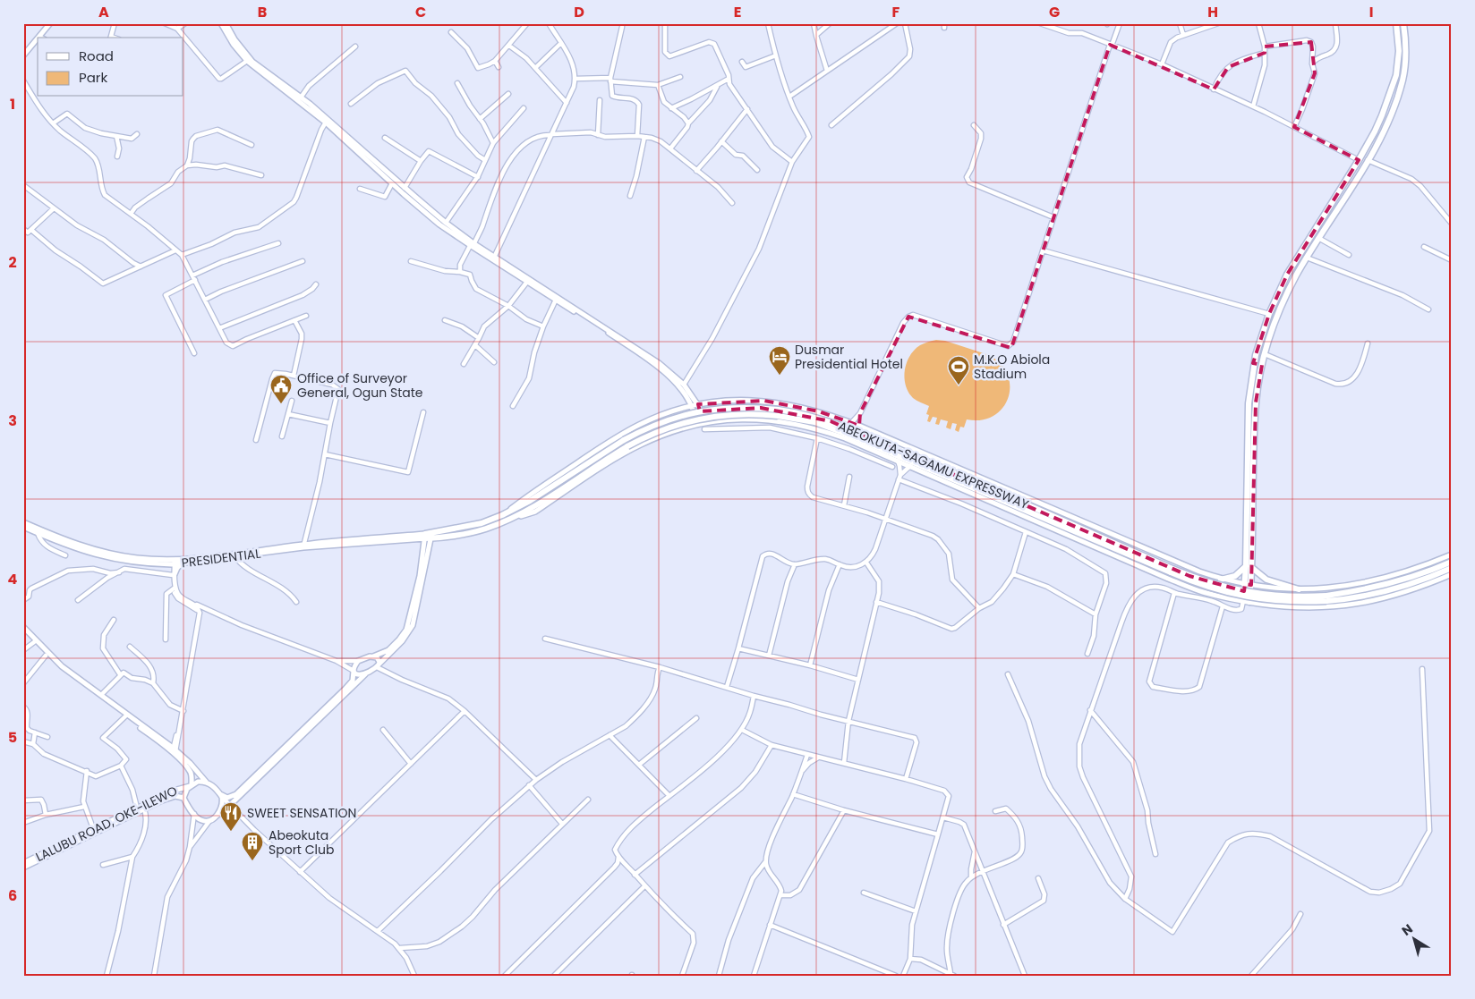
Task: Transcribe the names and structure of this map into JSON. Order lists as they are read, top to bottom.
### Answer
{
  "streets": {
    "highway": ["ABEOKUTA-SAGAMU EXPRESSWAY"],
    "main road": ["PRESIDENTIAL", "LALUBU ROAD, OKE-ILEWO"]
  },
  "places": {
    "hotel": ["Dusmar Presidential Hotel"],
    "sports": ["M.K.O Abiola Stadium"],
    "public building": ["Office of Surveyor General, Ogun State"],
    "restaurant": ["SWEET SENSATION"],
    "building": ["Abeokuta Sport Club"]
  },
  "legend": ["Road", "Park"],
  "north": "top left",
  "grid": {
    "columns": [
      "A",
      "B",
      "C",
      "D",
      "E",
      "F",
      "G",
      "H",
      "I"
    ],
    "rows": [
      "1",
      "2",
      "3",
      "4",
      "5",
      "6"
    ]
  }
}
